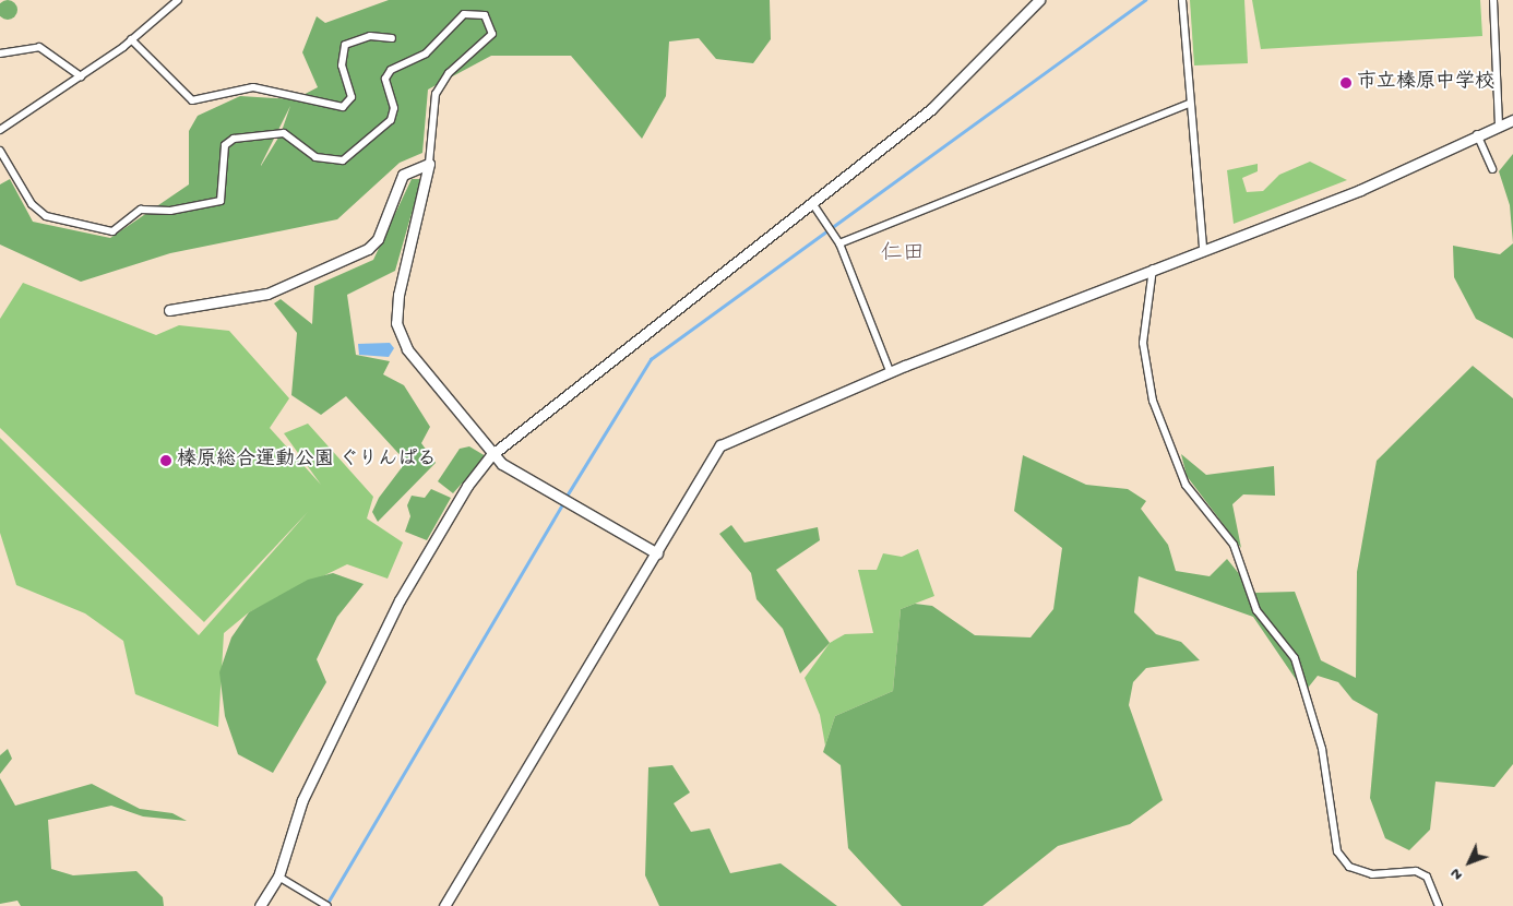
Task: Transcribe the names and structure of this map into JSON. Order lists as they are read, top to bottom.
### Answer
{
  "districts": ["仁田"],
  "places": ["市立榛原中学校", "榛原総合運動公園 ぐりんぱる"],
  "north": "bottom left"
}
